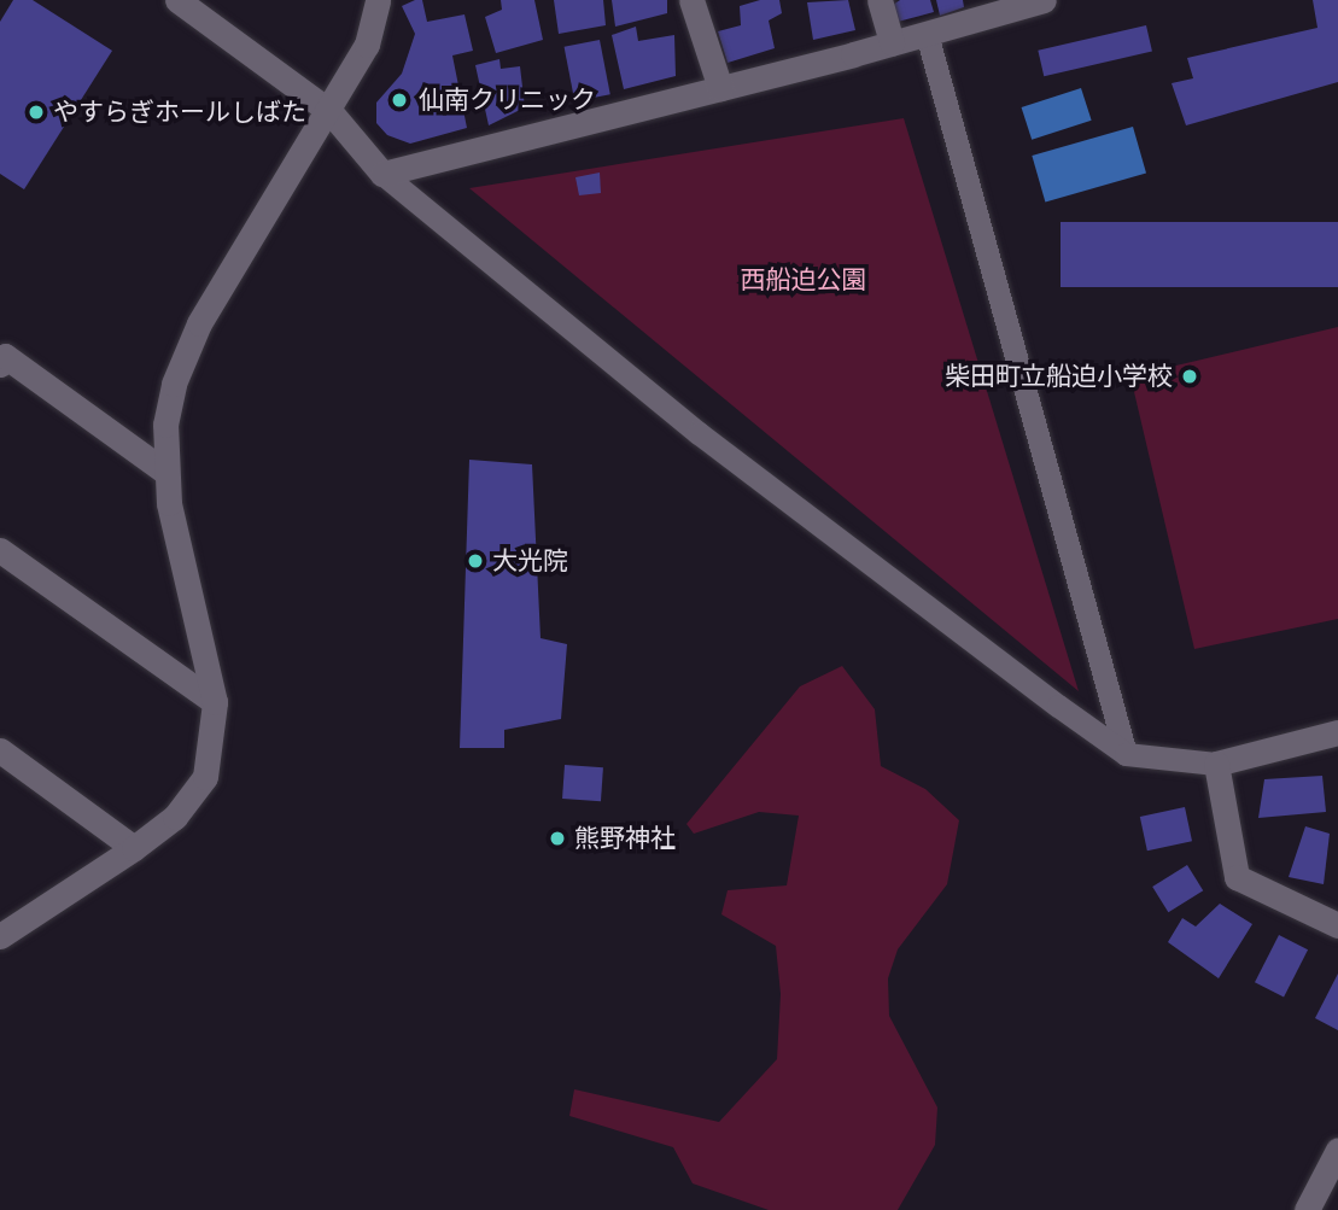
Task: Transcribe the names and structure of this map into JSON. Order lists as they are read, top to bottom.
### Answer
{
  "parks": ["西船迫公園"],
  "places": [
    "仙南クリニック",
    "やすらぎホールしばた",
    "柴田町立船迫小学校",
    "大光院",
    "熊野神社"
  ]
}
